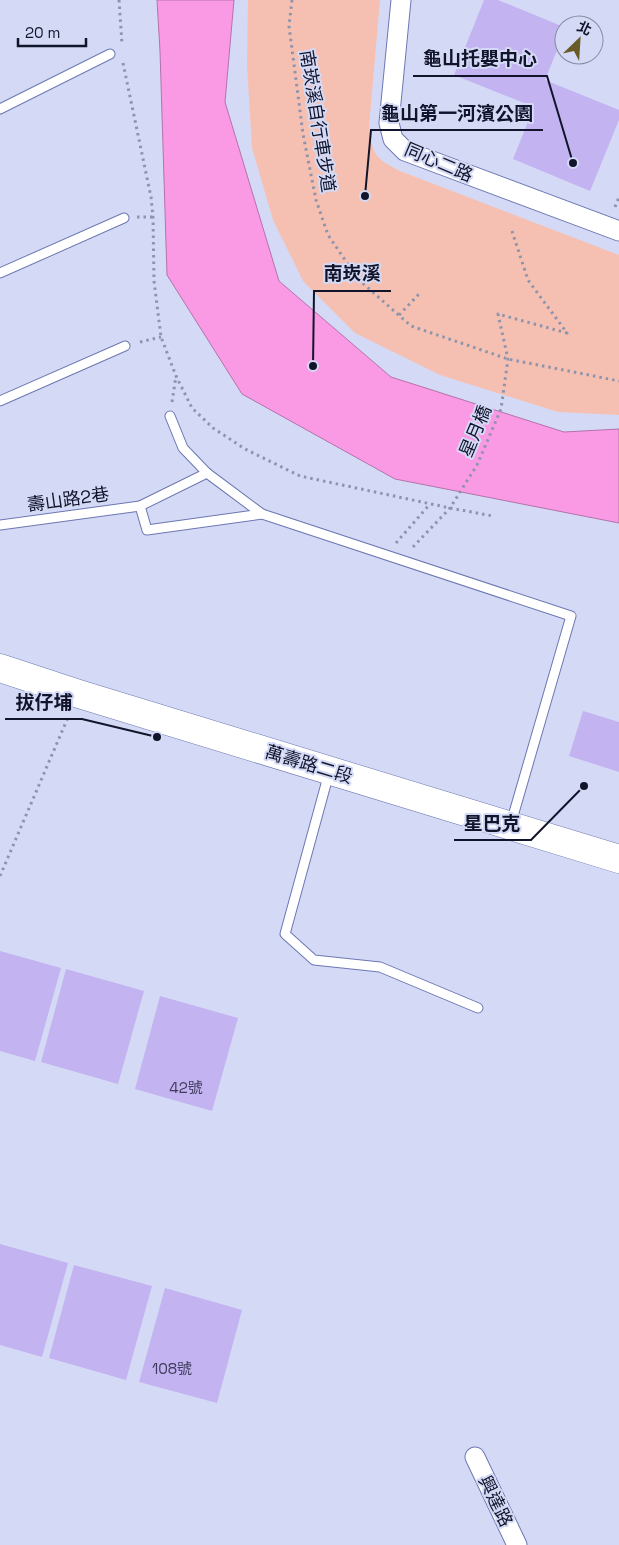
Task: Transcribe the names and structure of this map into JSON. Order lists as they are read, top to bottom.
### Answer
{
  "streets": {
    "main road": ["萬壽路二段"],
    "street": ["同心二路", "興達路"],
    "lane": ["壽山路2巷"],
    "path": ["南崁溪自行車步道", "星月橋"]
  },
  "crossings": [
    ["南崁溪自行車步道", "星月橋"]
  ],
  "places": [
    "龜山托嬰中心",
    "龜山第一河濱公園",
    "南崁溪",
    "拔仔埔",
    "星巴克"
  ],
  "house_numbers": ["42號", "108號"],
  "scale_bar": "20 m",
  "north": "top right"
}
